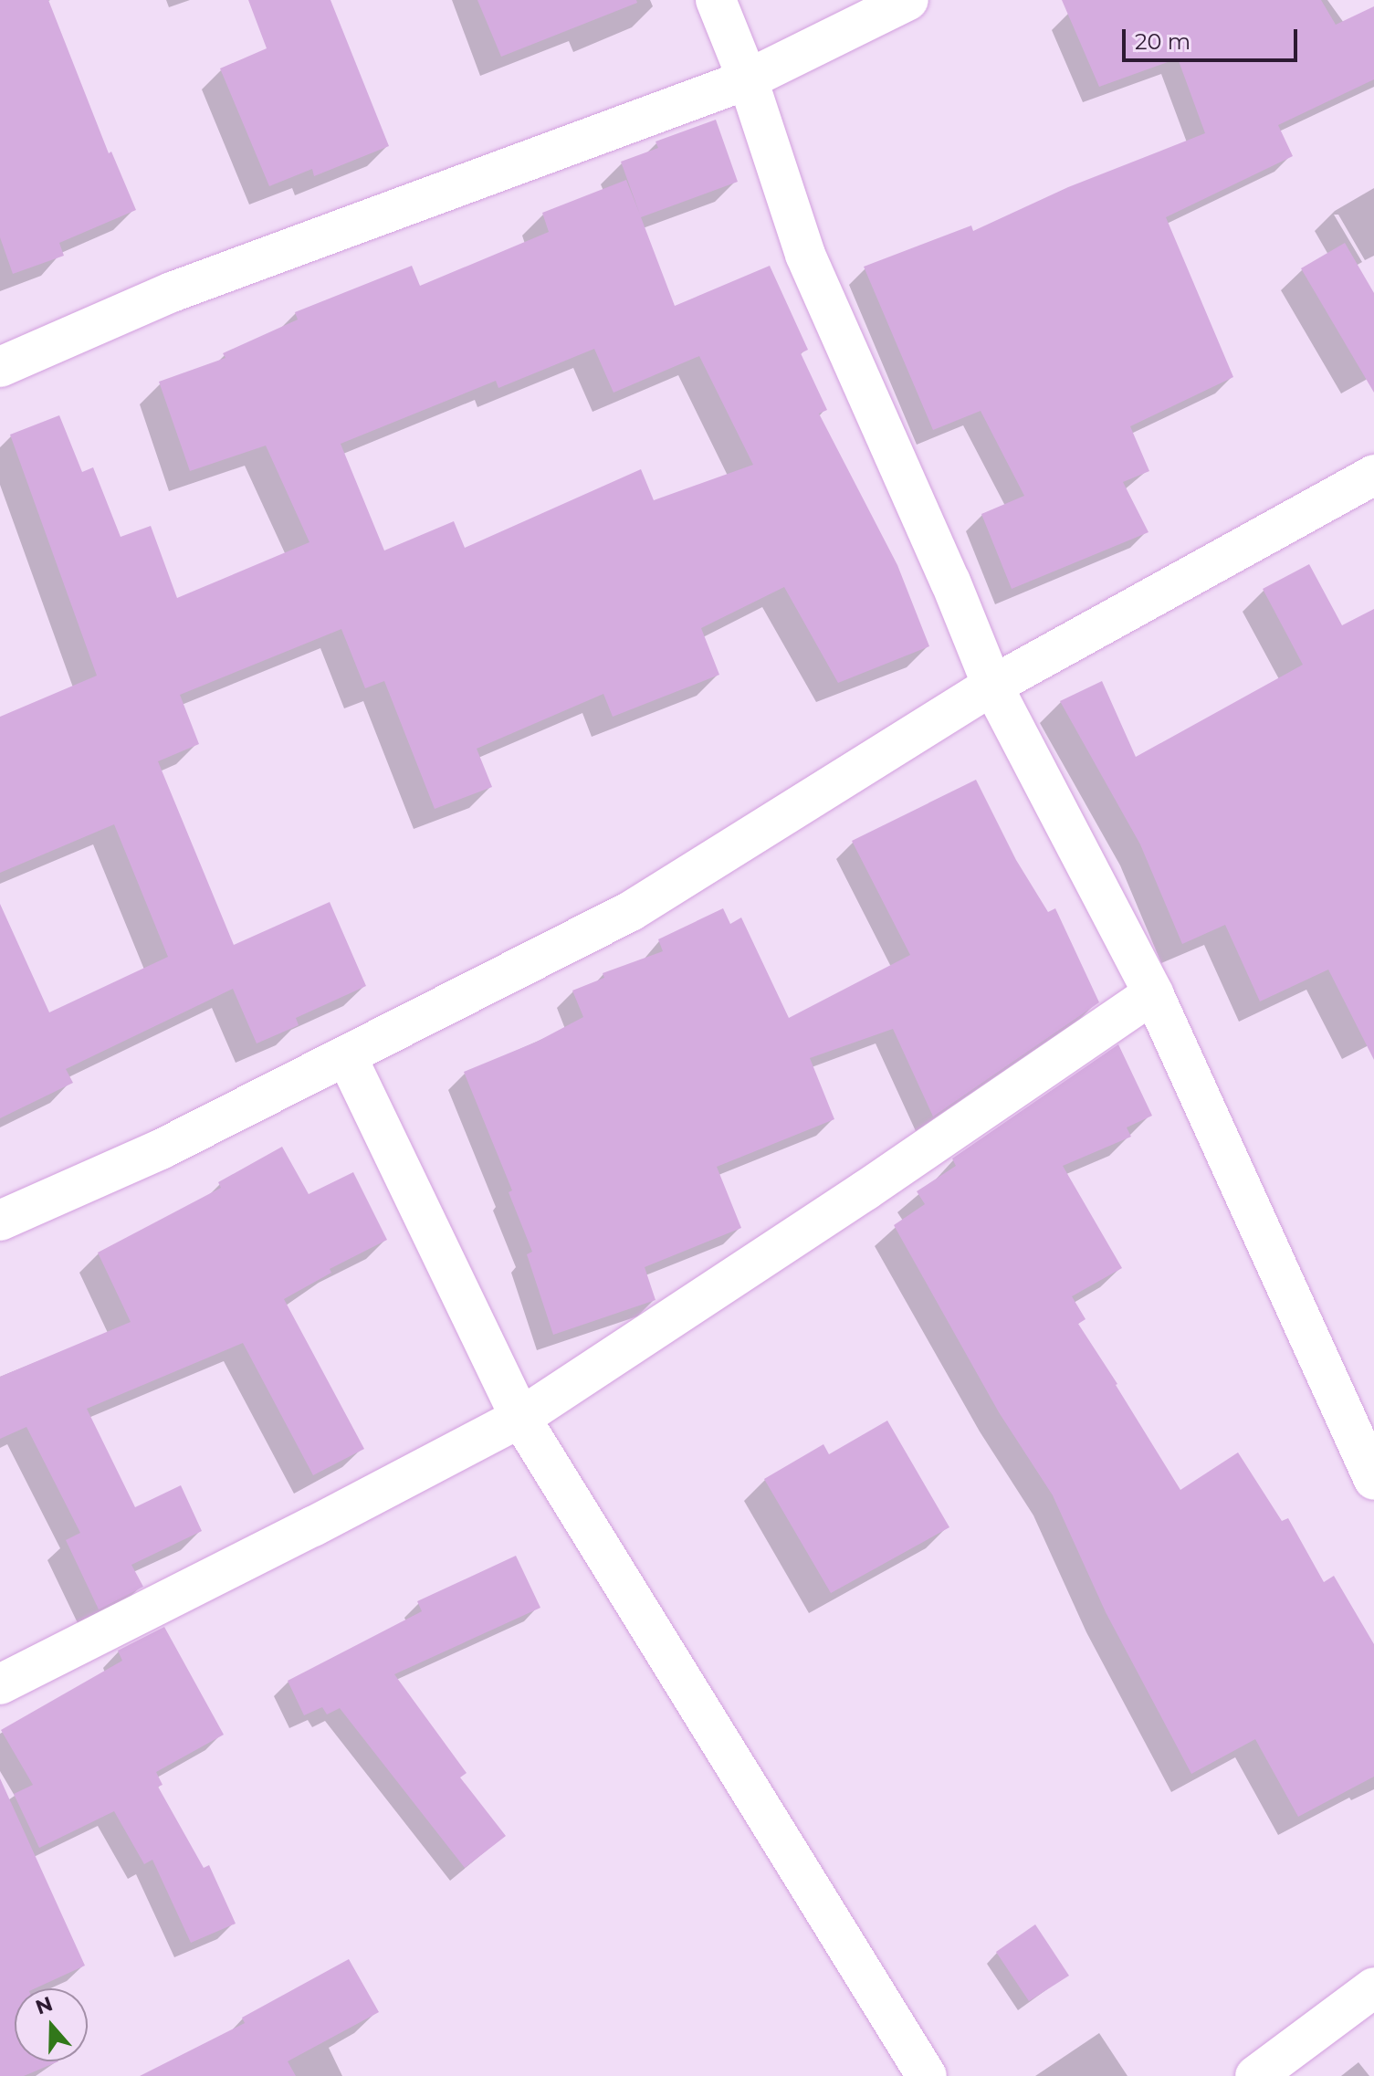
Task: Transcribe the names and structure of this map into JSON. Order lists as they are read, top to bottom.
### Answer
{
  "scale_bar": "20 m",
  "north": "top"
}
